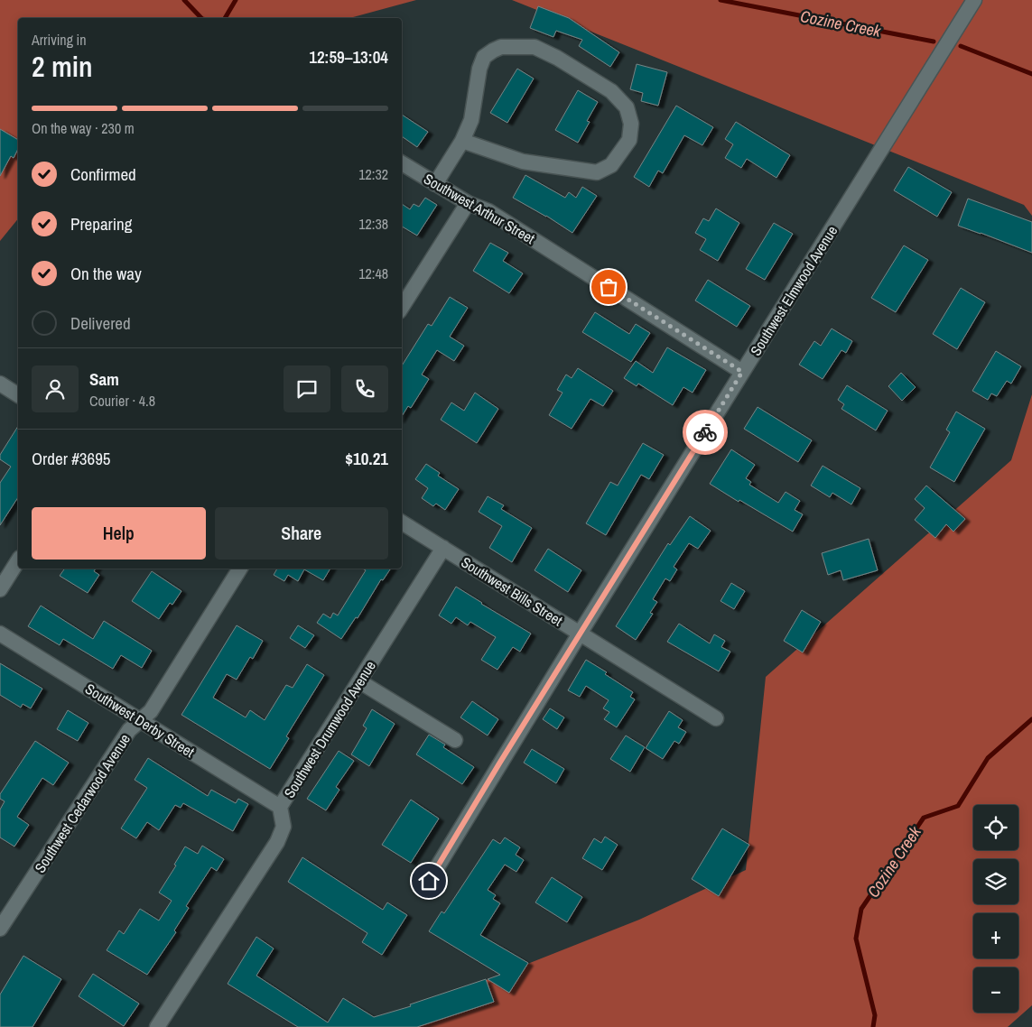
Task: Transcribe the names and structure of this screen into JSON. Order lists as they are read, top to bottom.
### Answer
{
  "streets": {
    "street": [
      "Southwest Arthur Street",
      "Southwest Elmwood Avenue",
      "Southwest Bills Street",
      "Southwest Derby Street",
      "Southwest Drumwood Avenue",
      "Southwest Cedarwood Avenue"
    ]
  },
  "crossings": [
    ["Southwest Arthur Street", "Southwest Elmwood Avenue"],
    ["Southwest Elmwood Avenue", "Southwest Bills Street"],
    ["Southwest Bills Street", "Southwest Drumwood Avenue"],
    ["Southwest Derby Street", "Southwest Drumwood Avenue"],
    ["Southwest Derby Street", "Southwest Cedarwood Avenue"]
  ],
  "water": ["Cozine Creek"],
  "page": {
    "heading": ["2 min", "Arriving in", "12:59–13:04"],
    "panel": [
      "Sam",
      "Courier · 4.8",
      "Order #3695",
      "$10.21"
    ],
    "bar": "On the way · 230 m",
    "list": [
      ["Confirmed", "12:32"],
      ["Preparing", "12:38"],
      ["On the way", "12:48"],
      "Delivered"
    ],
    "buttons": ["Help", "Share"],
    "map_buttons": ["+", "−"]
  }
}
